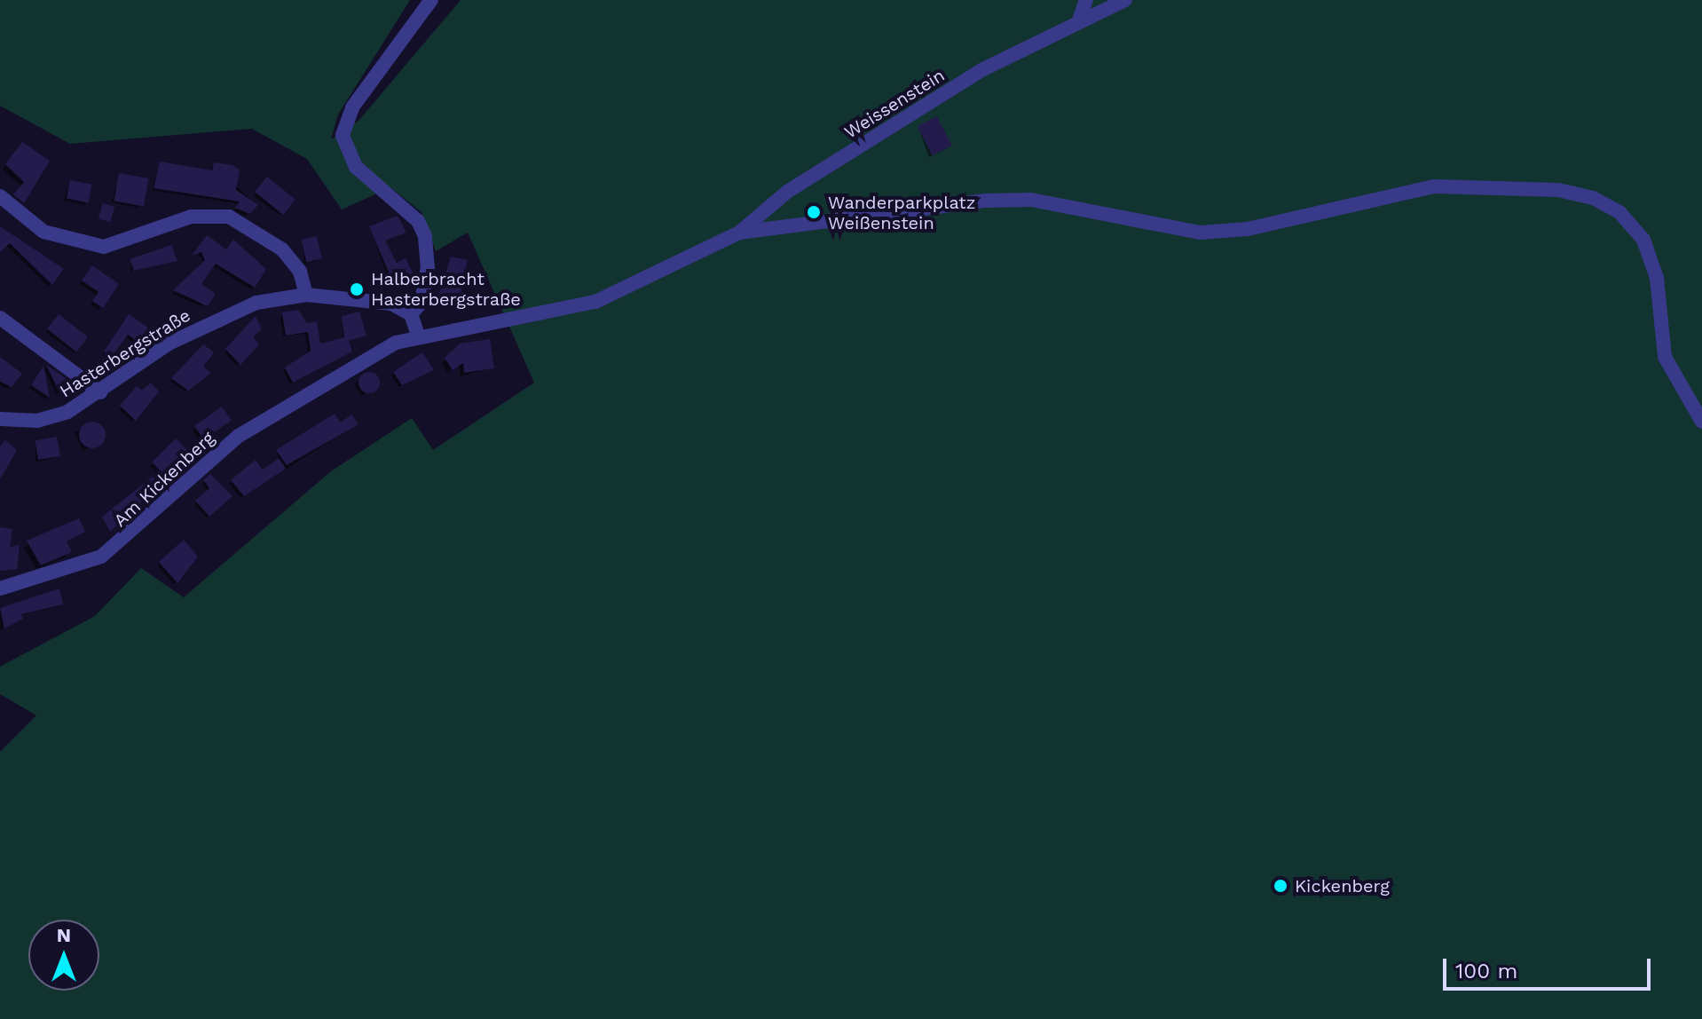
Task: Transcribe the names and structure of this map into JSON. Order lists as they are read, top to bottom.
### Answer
{
  "streets": {
    "street": ["Weissenstein", "Hasterbergstraße", "Am Kickenberg"]
  },
  "crossings": [
    ["Weissenstein", "Am Kickenberg"]
  ],
  "places": ["Wanderparkplatz Weißenstein", "Halberbracht Hasterbergstraße", "Kickenberg"],
  "scale_bar": "100 m",
  "north": "top"
}
